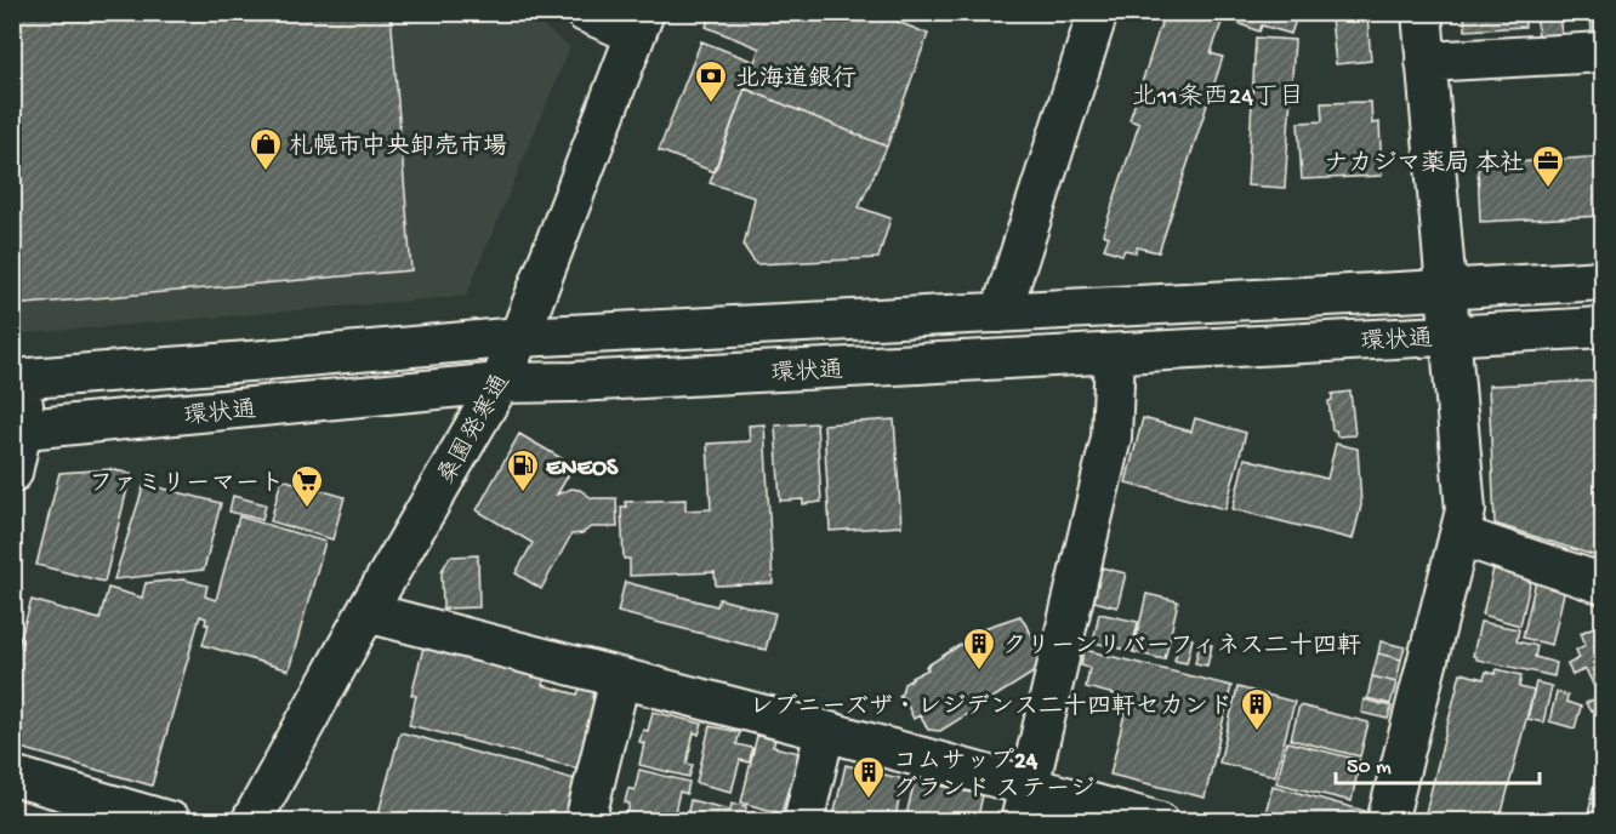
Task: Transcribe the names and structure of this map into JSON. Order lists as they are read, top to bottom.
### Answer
{
  "streets": {
    "street": ["環状通", "桑園発寒通"]
  },
  "crossings": [
    ["環状通", "桑園発寒通"]
  ],
  "districts": ["北11条西24丁目"],
  "places": {
    "bank": ["北海道銀行"],
    "shop": ["札幌市中央卸売市場"],
    "office": ["ナカジマ薬局 本社"],
    "fuel station": ["ENEOS"],
    "supermarket": ["ファミリーマート"],
    "building": ["クリーンリバーフィネス二十四軒", "レブニーズザ・レジデンス二十四軒セカンド", "コムサップ24 グランド ステージ"]
  },
  "scale_bar": "50 m"
}
